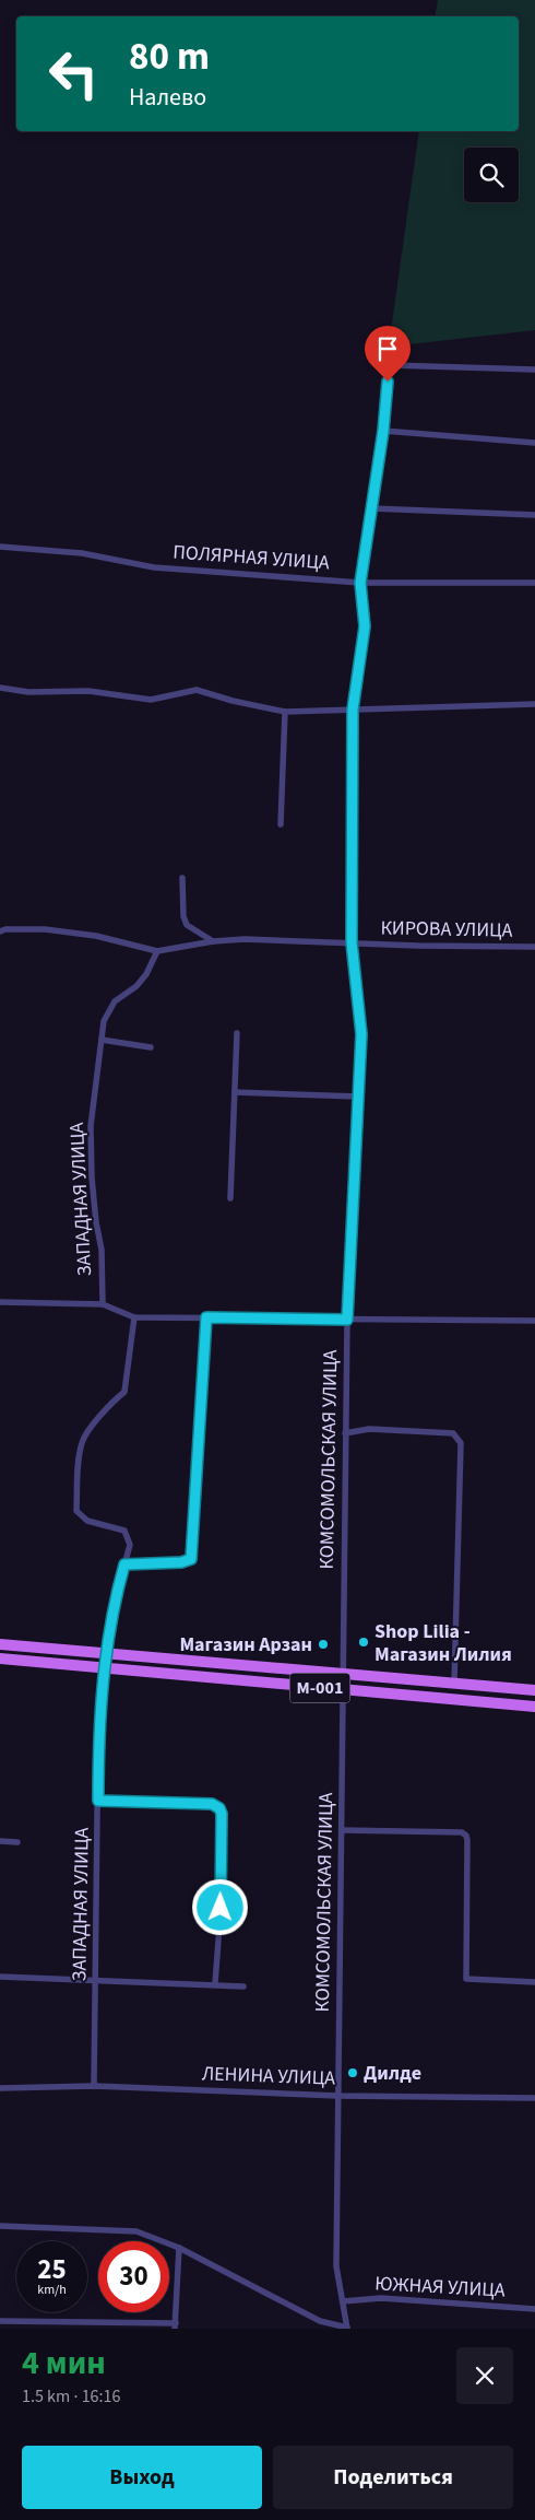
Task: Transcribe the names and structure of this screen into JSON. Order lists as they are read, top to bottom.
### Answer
{
  "streets": {
    "main road": ["M-001"],
    "street": [
      "ПОЛЯРНАЯ УЛИЦА",
      "КИРОВА УЛИЦА",
      "ЗАПАДНАЯ УЛИЦА",
      "КОМСОМОЛЬСКАЯ УЛИЦА",
      "ЛЕНИНА УЛИЦА",
      "ЮЖНАЯ УЛИЦА"
    ]
  },
  "crossings": [
    ["ПОЛЯРНАЯ УЛИЦА", "КОМСОМОЛЬСКАЯ УЛИЦА"],
    ["КИРОВА УЛИЦА", "ЗАПАДНАЯ УЛИЦА"],
    ["КИРОВА УЛИЦА", "КОМСОМОЛЬСКАЯ УЛИЦА"],
    ["ЗАПАДНАЯ УЛИЦА", "M-001"],
    ["ЗАПАДНАЯ УЛИЦА", "ЛЕНИНА УЛИЦА"],
    ["КОМСОМОЛЬСКАЯ УЛИЦА", "M-001"],
    ["КОМСОМОЛЬСКАЯ УЛИЦА", "ЛЕНИНА УЛИЦА"],
    ["КОМСОМОЛЬСКАЯ УЛИЦА", "ЮЖНАЯ УЛИЦА"]
  ],
  "places": ["Shop Lilia - Магазин Лилия", "Магазин Арзан", "Дилде"],
  "page": {
    "turn": ["80 m", "Налево"],
    "speed": "25 km/h",
    "limit": "30",
    "heading": ["4 мин", "1.5 km · 16:16"],
    "buttons": ["Выход", "Поделиться"]
  }
}
